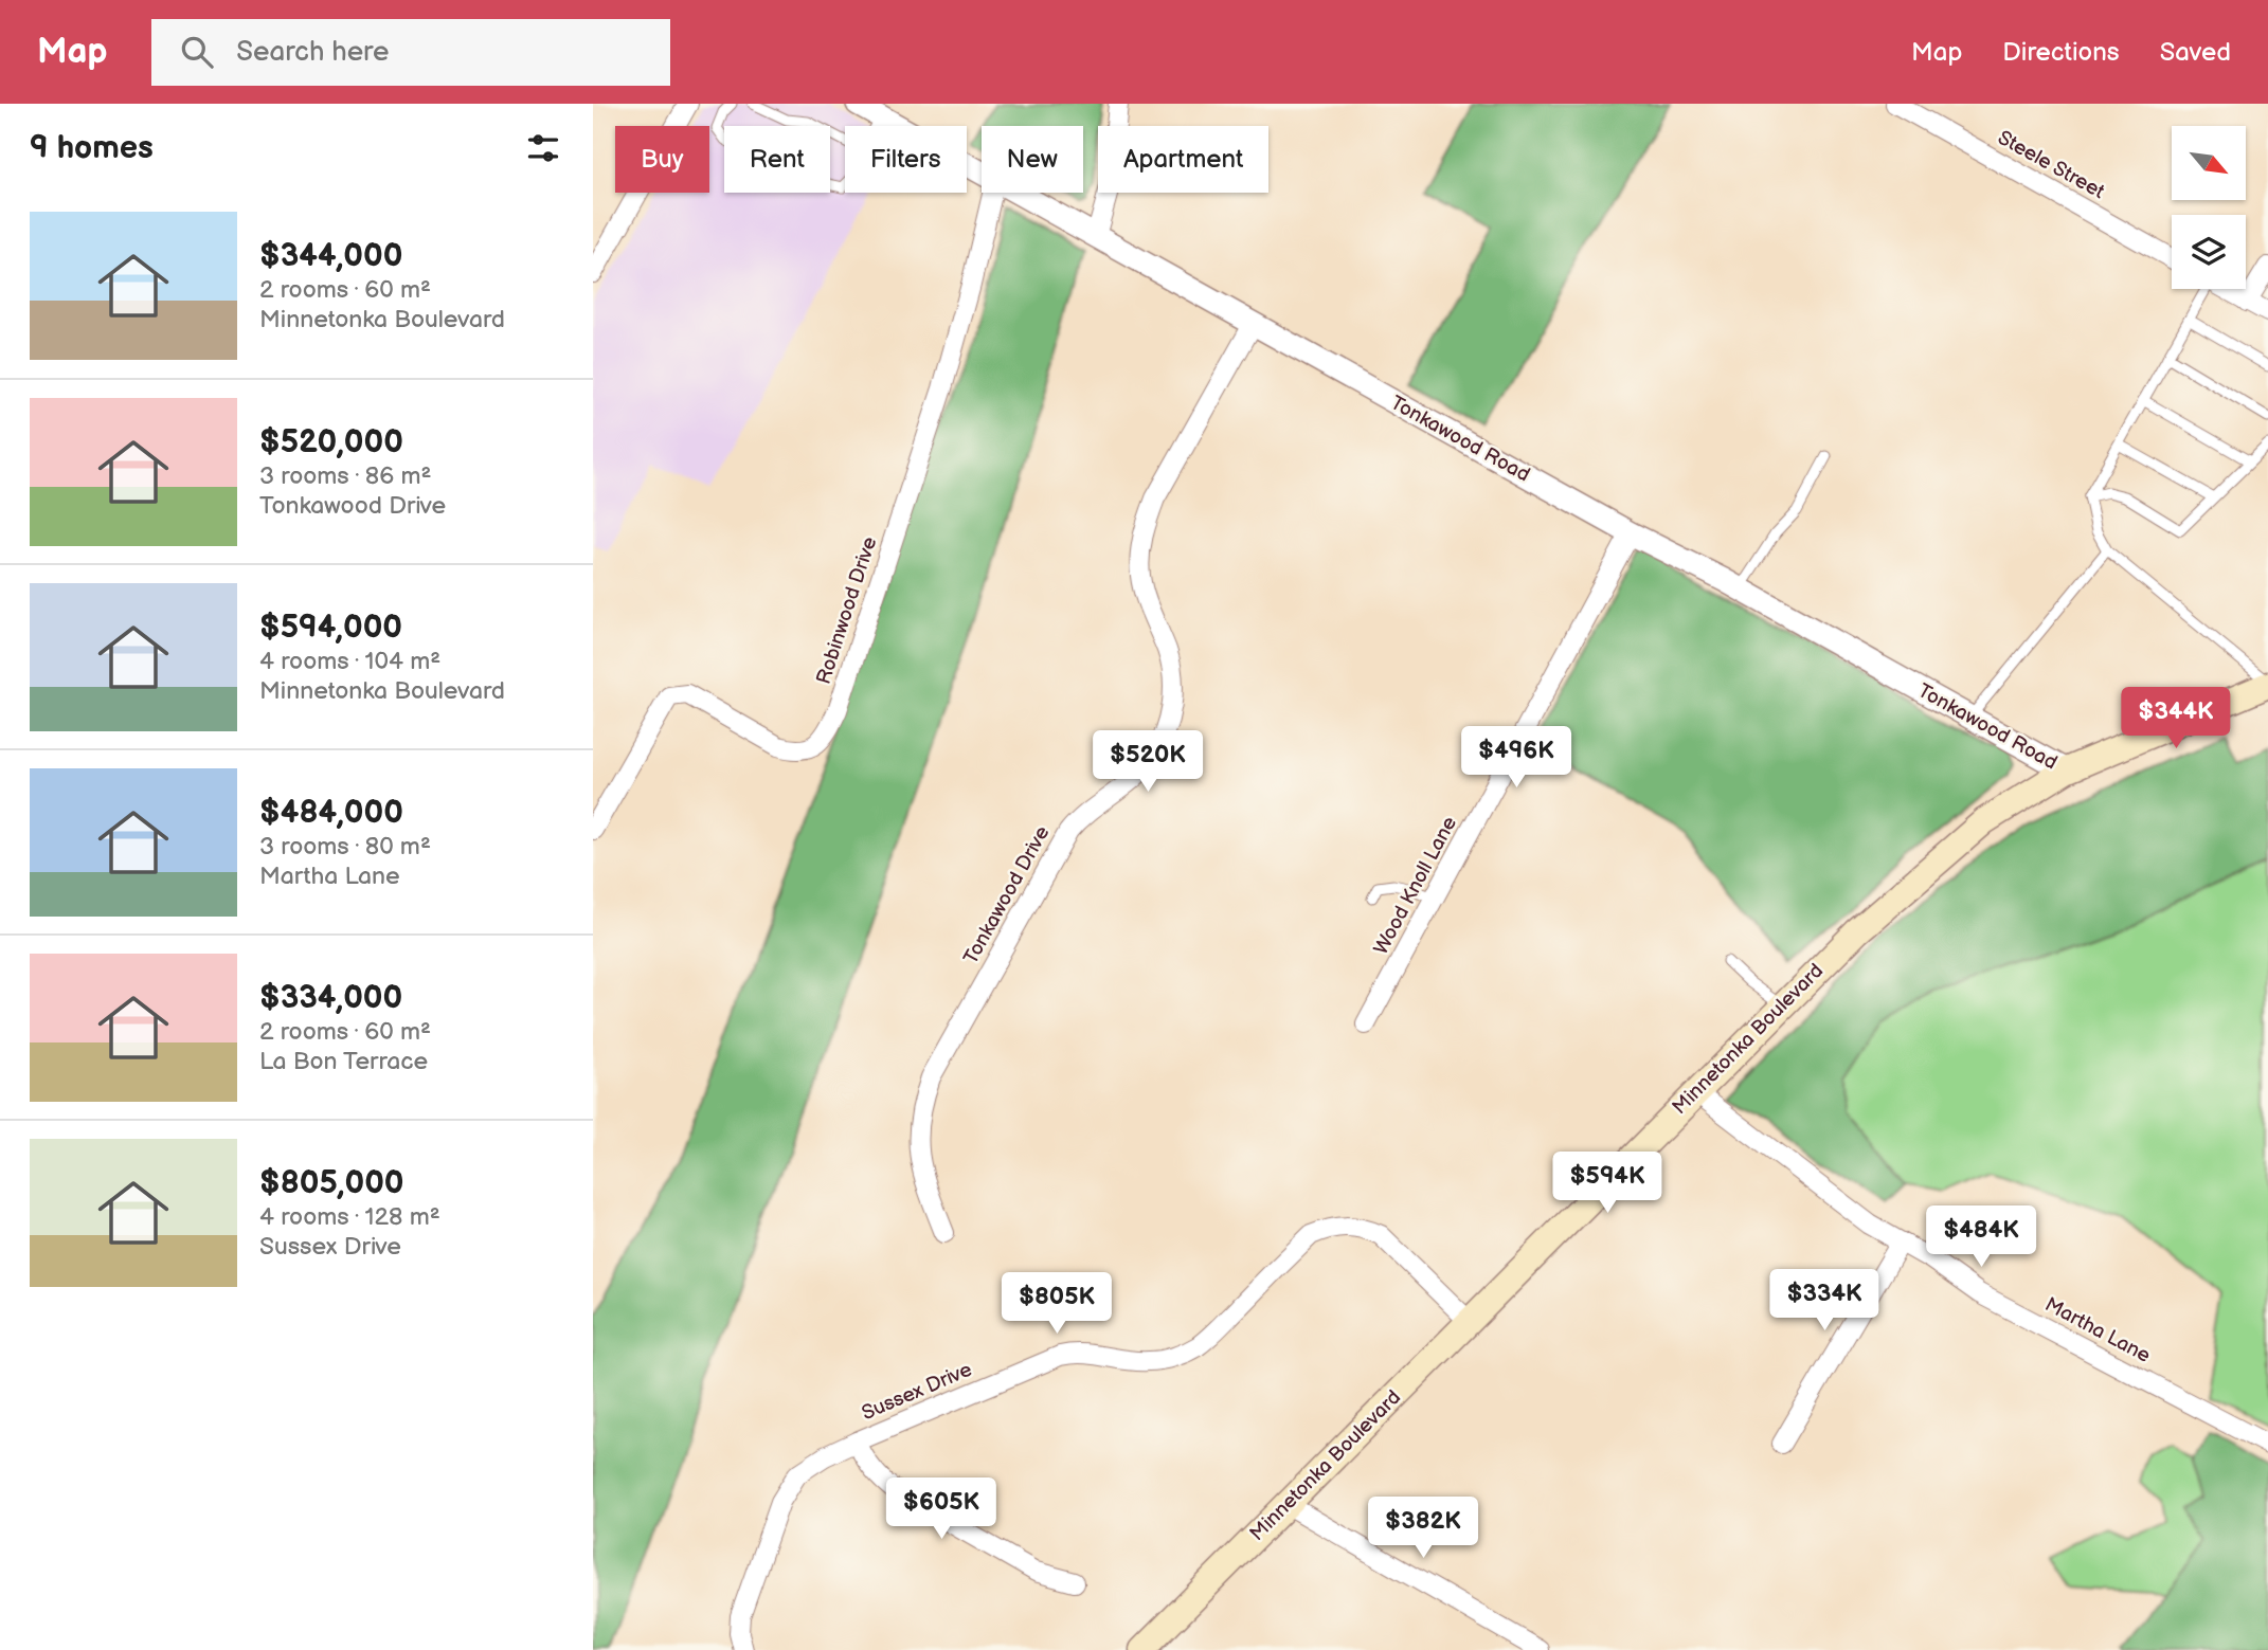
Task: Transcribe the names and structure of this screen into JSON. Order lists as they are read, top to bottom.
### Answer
{
  "streets": {
    "main road": ["Minnetonka Boulevard"],
    "street": [
      "Steele Street",
      "Tonkawood Road",
      "Robinwood Drive",
      "Wood Knoll Lane",
      "Tonkawood Drive",
      "Martha Lane",
      "Sussex Drive"
    ]
  },
  "crossings": [
    ["Tonkawood Road", "Wood Knoll Lane"],
    ["Tonkawood Road", "Tonkawood Drive"],
    ["Tonkawood Road", "Minnetonka Boulevard"],
    ["Minnetonka Boulevard", "Martha Lane"],
    ["Minnetonka Boulevard", "Sussex Drive"]
  ],
  "north": "bottom right",
  "page": {
    "header": "Map",
    "search": "Search here",
    "nav": ["Map", "Directions", "Saved"],
    "heading": "9 homes",
    "chip": [
      "Buy",
      "Rent",
      "Filters",
      "New",
      "Apartment"
    ],
    "list": [
      {
        "name": "$344,000",
        "note": "2 rooms · 60 m² · Minnetonka Boulevard"
      },
      {
        "name": "$520,000",
        "note": "3 rooms · 86 m² · Tonkawood Drive"
      },
      {
        "name": "$594,000",
        "note": "4 rooms · 104 m² · Minnetonka Boulevard"
      },
      {
        "name": "$484,000",
        "note": "3 rooms · 80 m² · Martha Lane"
      },
      {
        "name": "$334,000",
        "note": "2 rooms · 60 m² · La Bon Terrace"
      },
      {
        "name": "$805,000",
        "note": "4 rooms · 128 m² · Sussex Drive"
      }
    ],
    "price": [
      "$344K",
      "$496K",
      "$520K",
      "$594K",
      "$484K",
      "$334K",
      "$805K",
      "$605K",
      "$382K"
    ]
  }
}
